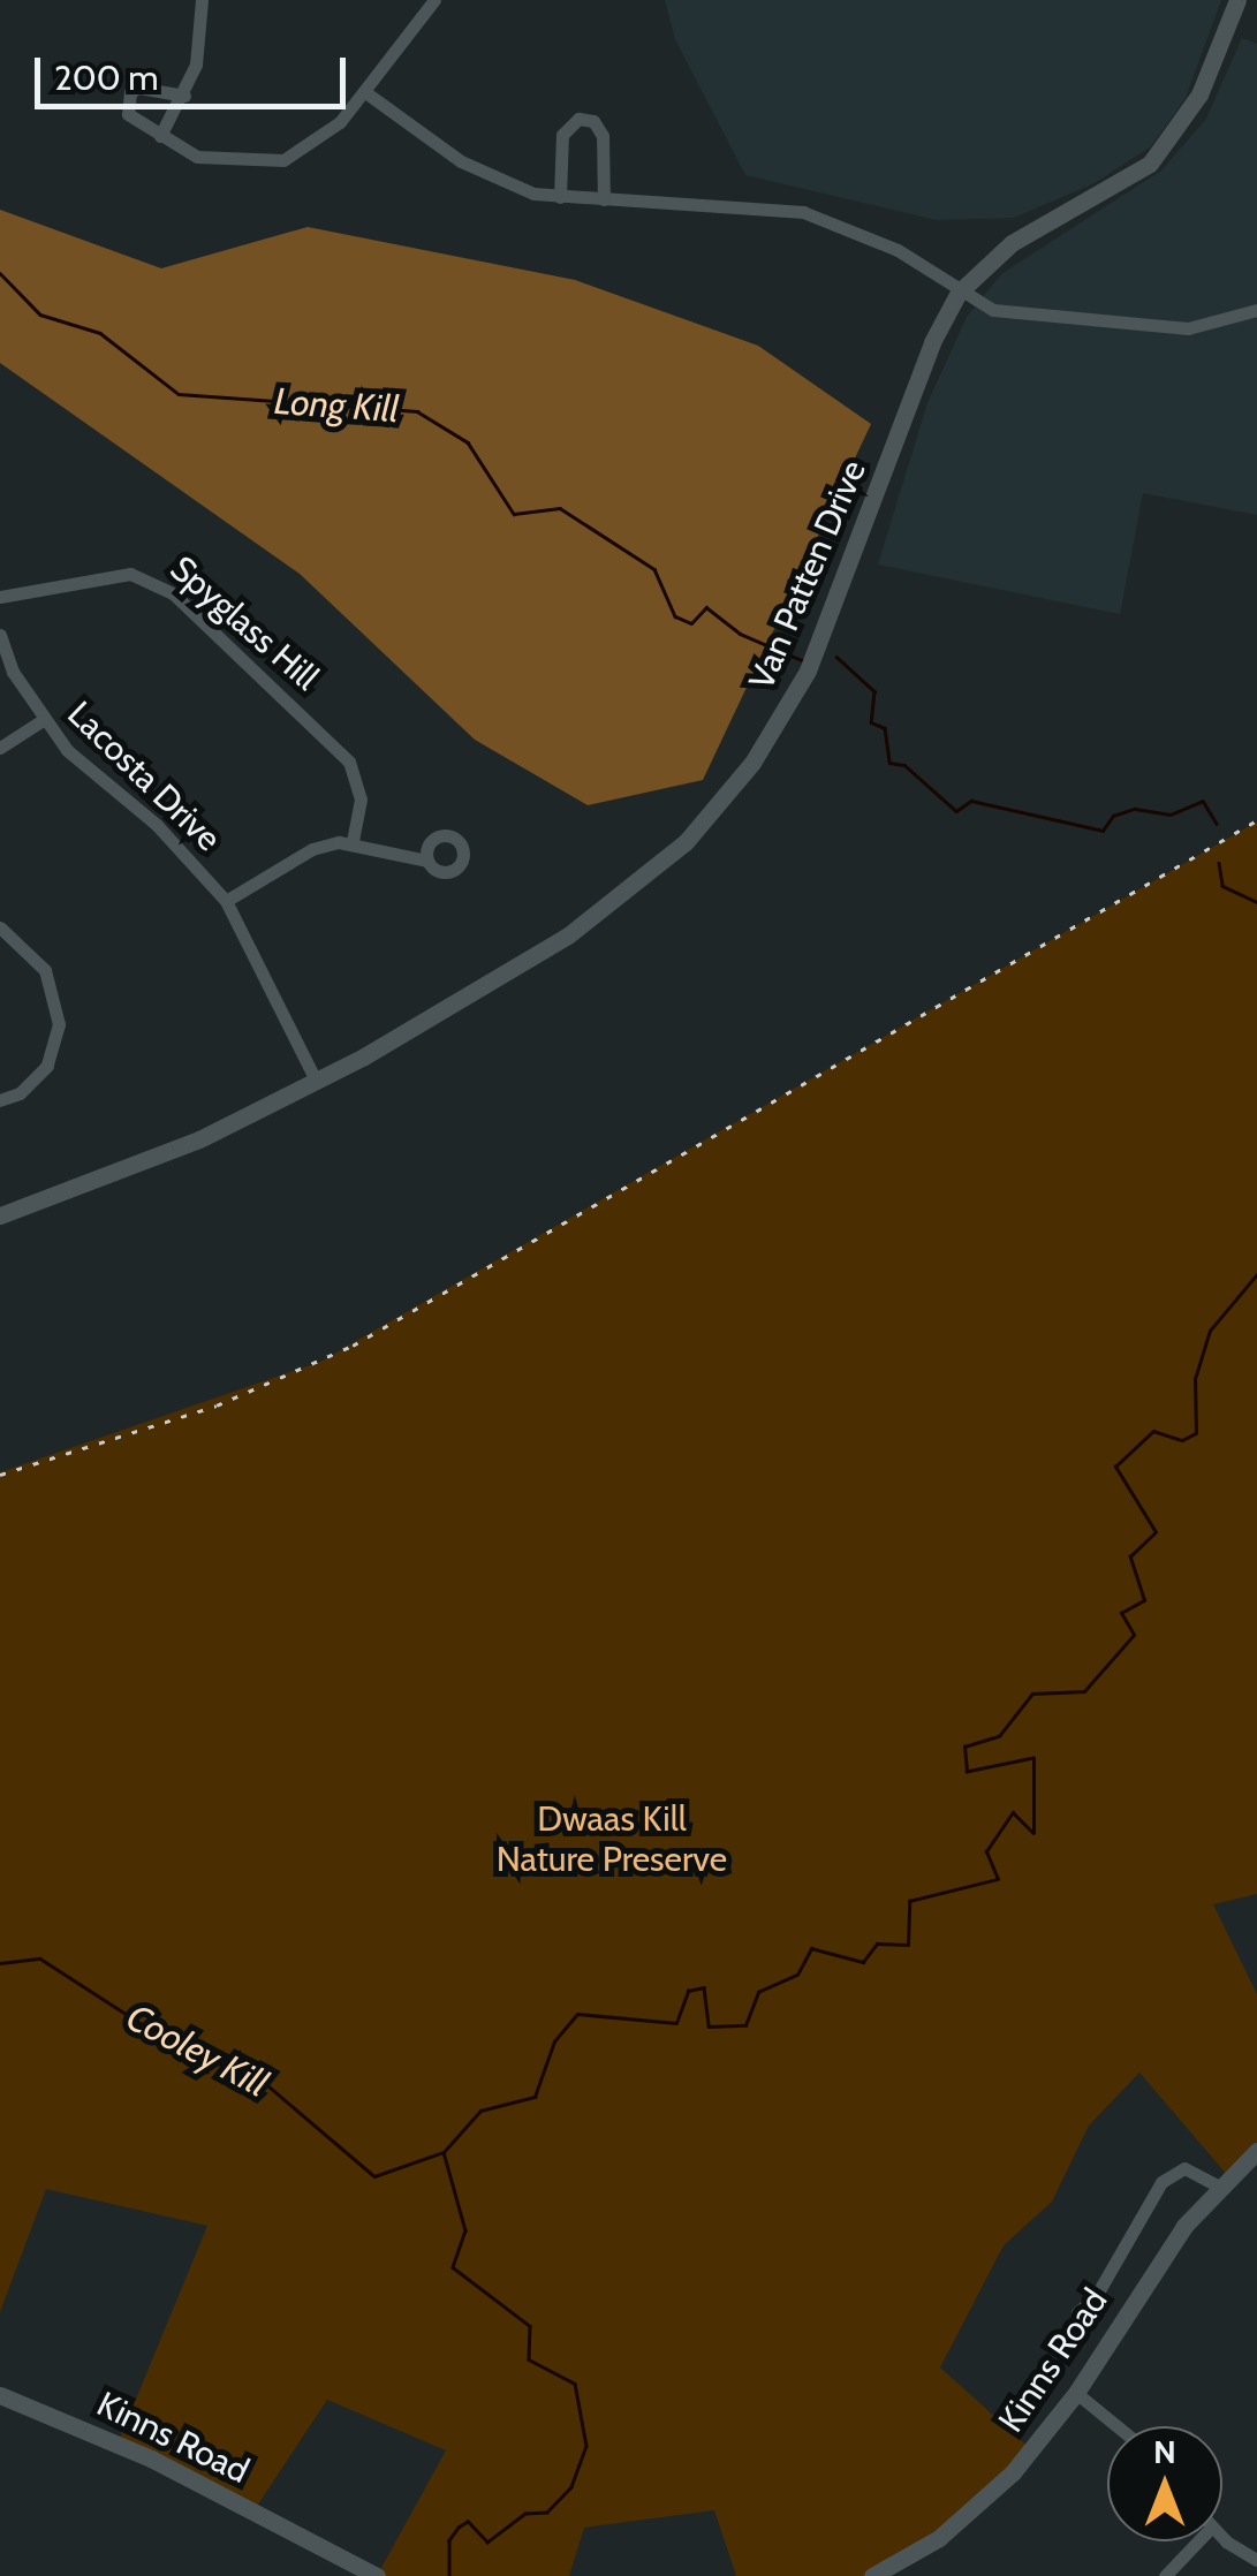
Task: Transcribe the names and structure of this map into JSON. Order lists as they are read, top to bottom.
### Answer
{
  "streets": {
    "street": [
      "Van Patten Drive",
      "Spyglass Hill",
      "Lacosta Drive",
      "Kinns Road"
    ]
  },
  "crossings": [
    ["Van Patten Drive", "Lacosta Drive"]
  ],
  "water": ["Long Kill", "Cooley Kill"],
  "parks": ["Dwaas Kill Nature Preserve"],
  "scale_bar": "200 m",
  "north": "top"
}
